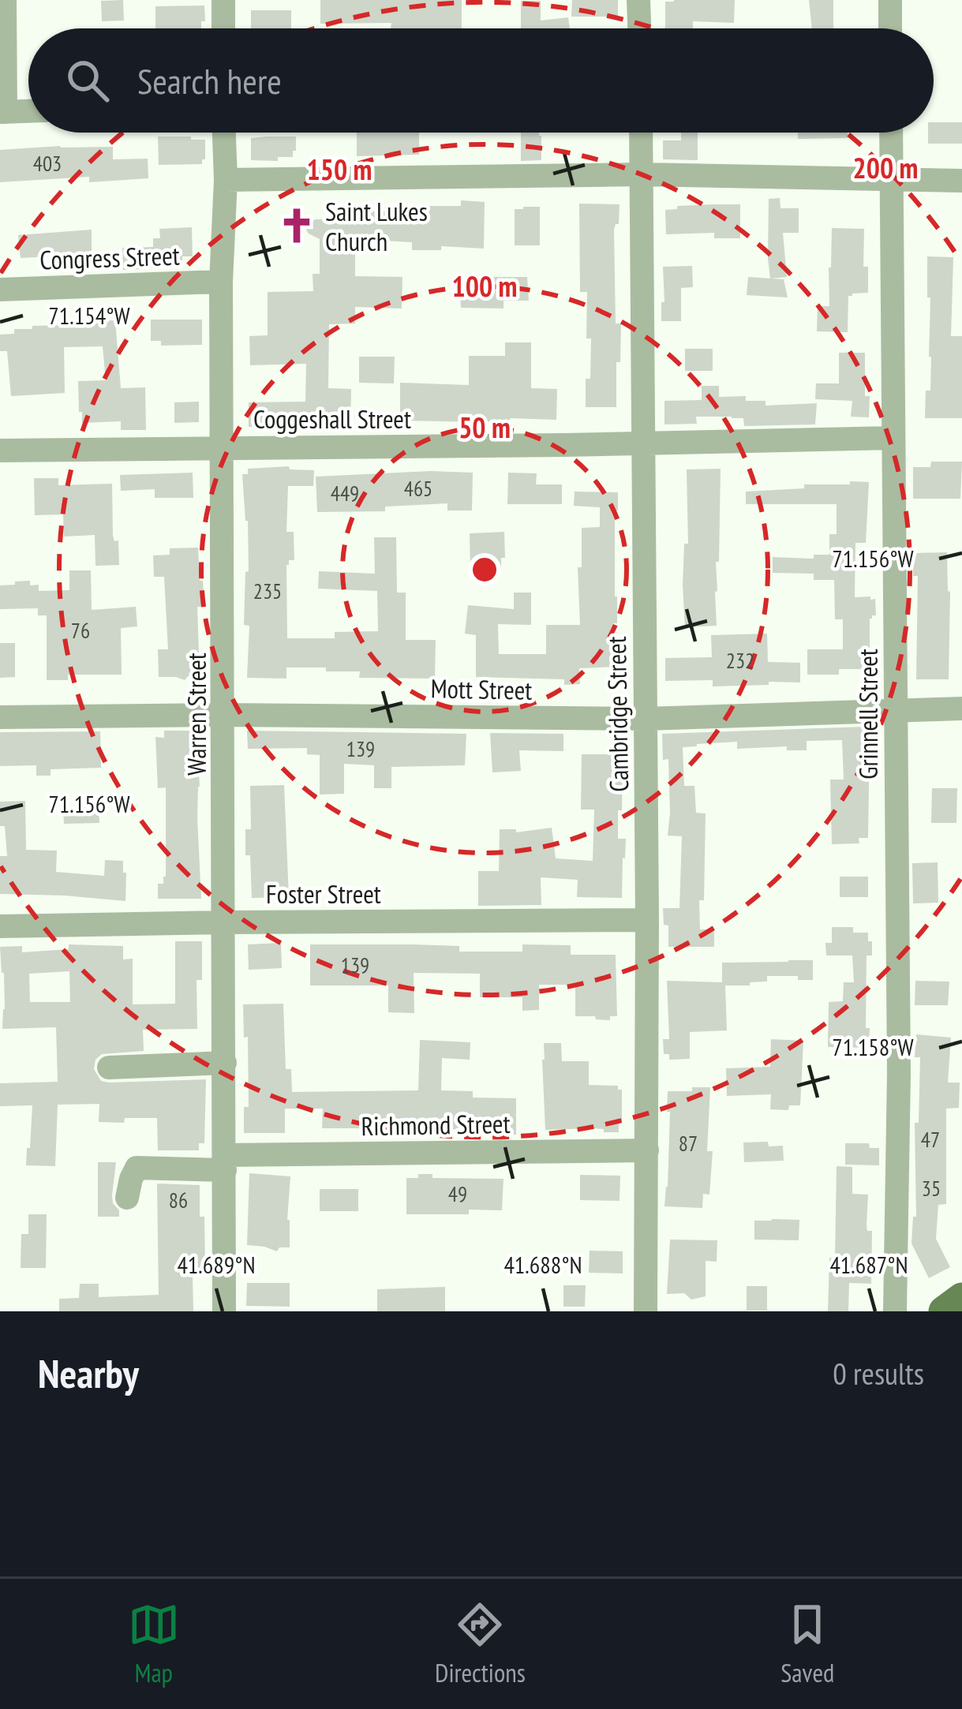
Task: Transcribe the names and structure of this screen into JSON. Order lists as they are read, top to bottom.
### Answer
{
  "streets": {
    "street": [
      "Congress Street",
      "Coggeshall Street",
      "Mott Street",
      "Warren Street",
      "Cambridge Street",
      "Grinnell Street",
      "Foster Street",
      "Richmond Street"
    ]
  },
  "crossings": [
    ["Congress Street", "Warren Street"],
    ["Coggeshall Street", "Warren Street"],
    ["Coggeshall Street", "Cambridge Street"],
    ["Coggeshall Street", "Grinnell Street"],
    ["Mott Street", "Warren Street"],
    ["Mott Street", "Cambridge Street"],
    ["Mott Street", "Grinnell Street"],
    ["Warren Street", "Foster Street"],
    ["Warren Street", "Richmond Street"],
    ["Cambridge Street", "Foster Street"],
    ["Cambridge Street", "Richmond Street"]
  ],
  "places": {
    "church": ["Saint Lukes Church"]
  },
  "house_numbers": [
    "403",
    "465",
    "449",
    "235",
    "76",
    "232",
    "139",
    "139",
    "47",
    "87",
    "35",
    "49",
    "86"
  ],
  "page": {
    "search": "Search here",
    "heading": ["Nearby", "0 results"],
    "nav": ["Map", "Directions", "Saved"]
  },
  "coordinates": [
    "71.154°W",
    "71.156°W",
    "71.158°W",
    "41.689°N",
    "41.688°N",
    "41.687°N"
  ],
  "rings": [
    "200 m",
    "150 m",
    "100 m",
    "50 m"
  ]
}
